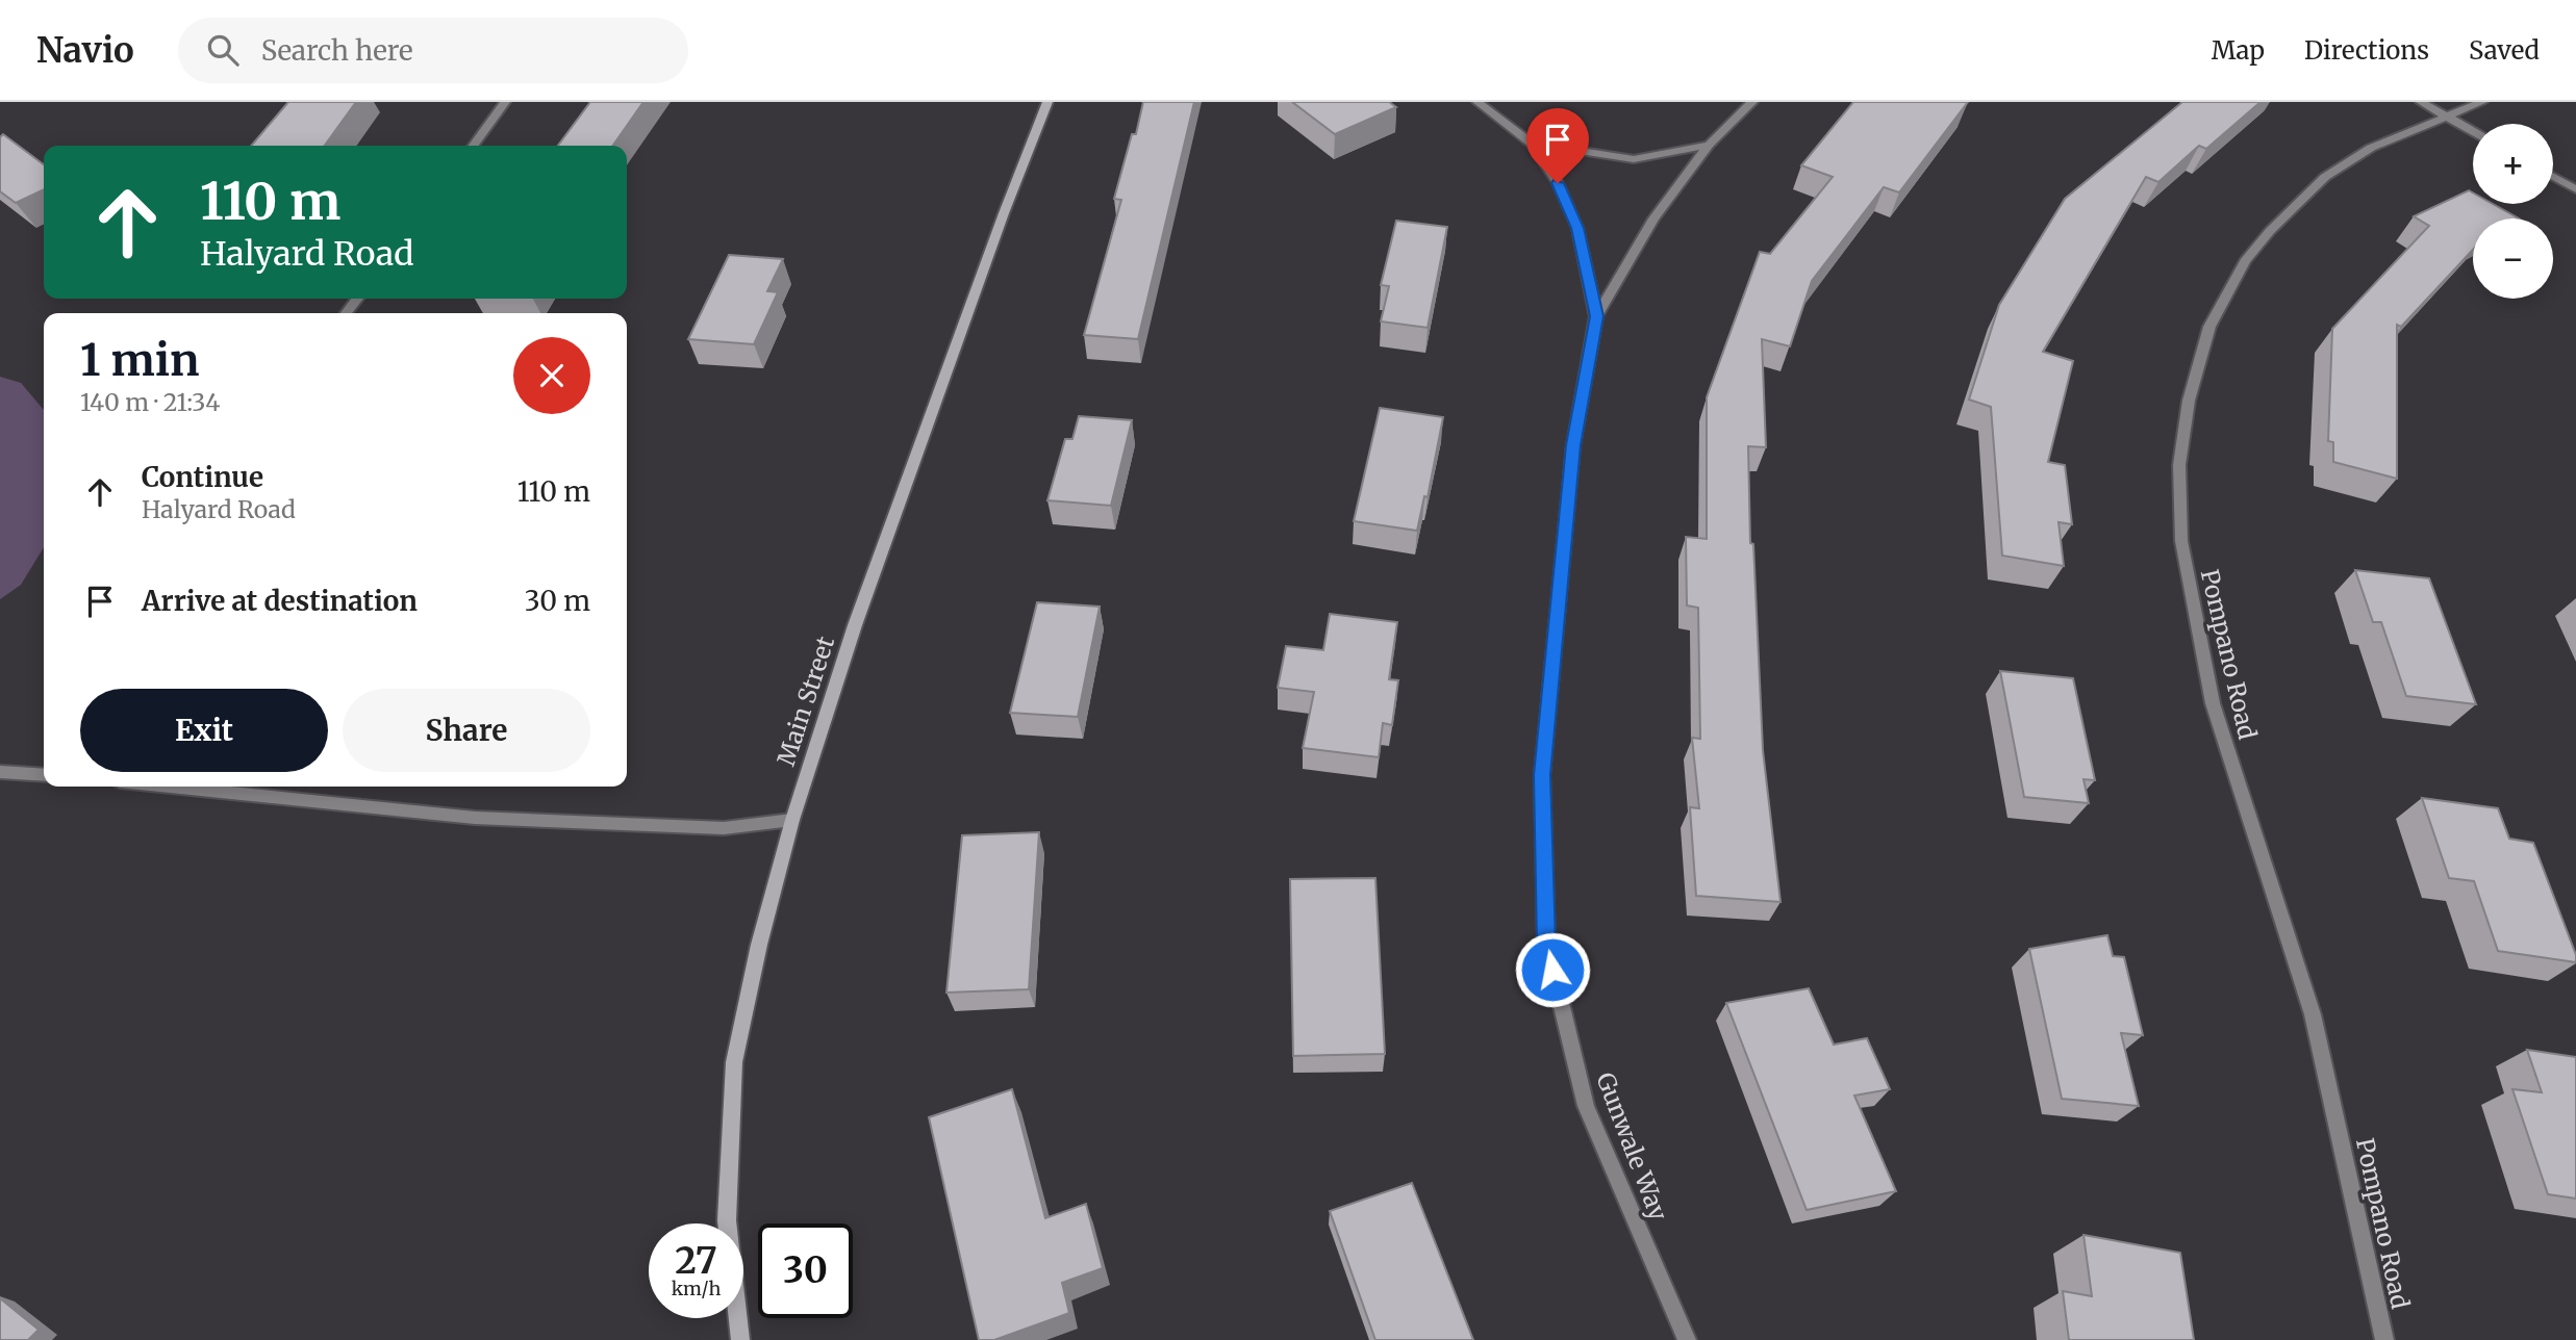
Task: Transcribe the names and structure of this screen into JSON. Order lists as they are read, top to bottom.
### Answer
{
  "streets": {
    "main road": ["Main Street"],
    "street": ["Pompano Road", "Gunwale Way"]
  },
  "page": {
    "header": "Navio",
    "search": "Search here",
    "nav": ["Map", "Directions", "Saved"],
    "map_buttons": ["+", "−"],
    "turn": ["110 m", "Halyard Road"],
    "heading": ["1 min", "140 m · 21:34"],
    "list": [
      {
        "name": "Continue",
        "note": "Halyard Road",
        "value": "110 m"
      },
      {
        "name": "Arrive at destination",
        "value": "30 m"
      }
    ],
    "buttons": ["Exit", "Share"],
    "speed": "27 km/h",
    "limit": "30"
  }
}
